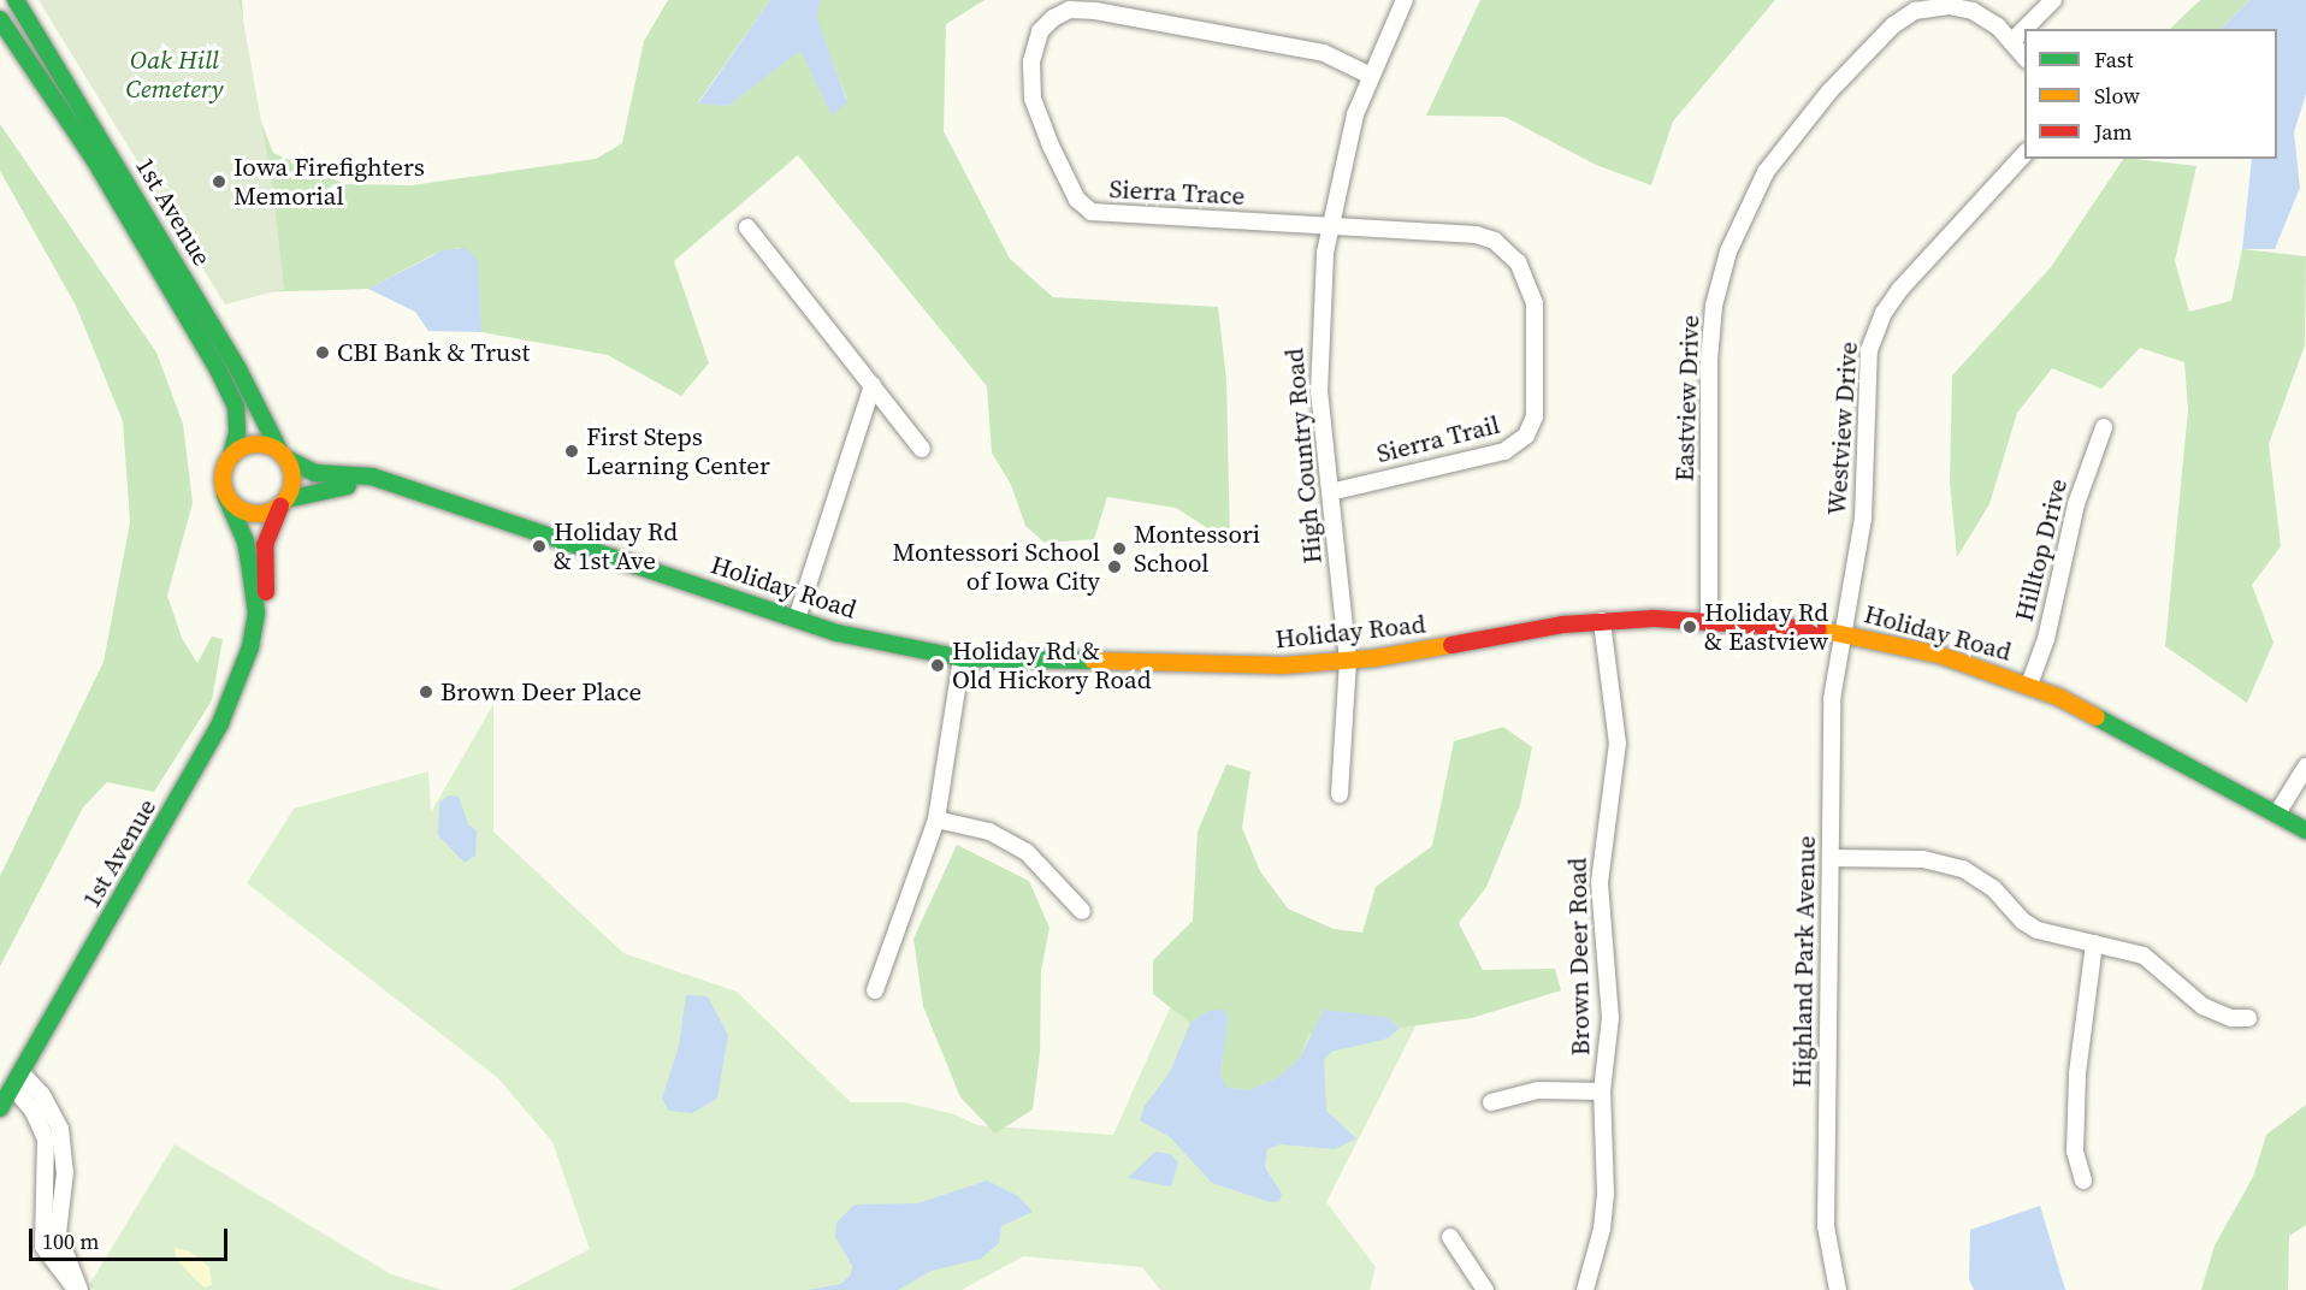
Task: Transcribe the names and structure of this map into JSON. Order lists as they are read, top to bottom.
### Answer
{
  "streets": {
    "street": [
      "Sierra Trace",
      "1st Avenue",
      "Eastview Drive",
      "Westview Drive",
      "Sierra Trail",
      "High Country Road",
      "Hilltop Drive",
      "Holiday Road",
      "Brown Deer Road",
      "Highland Park Avenue"
    ]
  },
  "crossings": [
    ["Sierra Trace", "Sierra Trail"],
    ["Sierra Trace", "High Country Road"],
    ["1st Avenue", "Holiday Road"],
    ["Eastview Drive", "Holiday Road"],
    ["Westview Drive", "Holiday Road"],
    ["Westview Drive", "Highland Park Avenue"],
    ["Sierra Trail", "High Country Road"],
    ["High Country Road", "Holiday Road"],
    ["Hilltop Drive", "Holiday Road"],
    ["Holiday Road", "Brown Deer Road"],
    ["Holiday Road", "Highland Park Avenue"]
  ],
  "parks": ["Oak Hill Cemetery"],
  "places": [
    "Iowa Firefighters Memorial",
    "CBI Bank & Trust",
    "First Steps Learning Center",
    "Holiday Rd & 1st Ave",
    "Montessori School",
    "Montessori School of Iowa City",
    "Holiday Rd & Eastview",
    "Holiday Rd & Old Hickory Road",
    "Brown Deer Place"
  ],
  "legend": ["Fast", "Slow", "Jam"],
  "scale_bar": "100 m"
}
